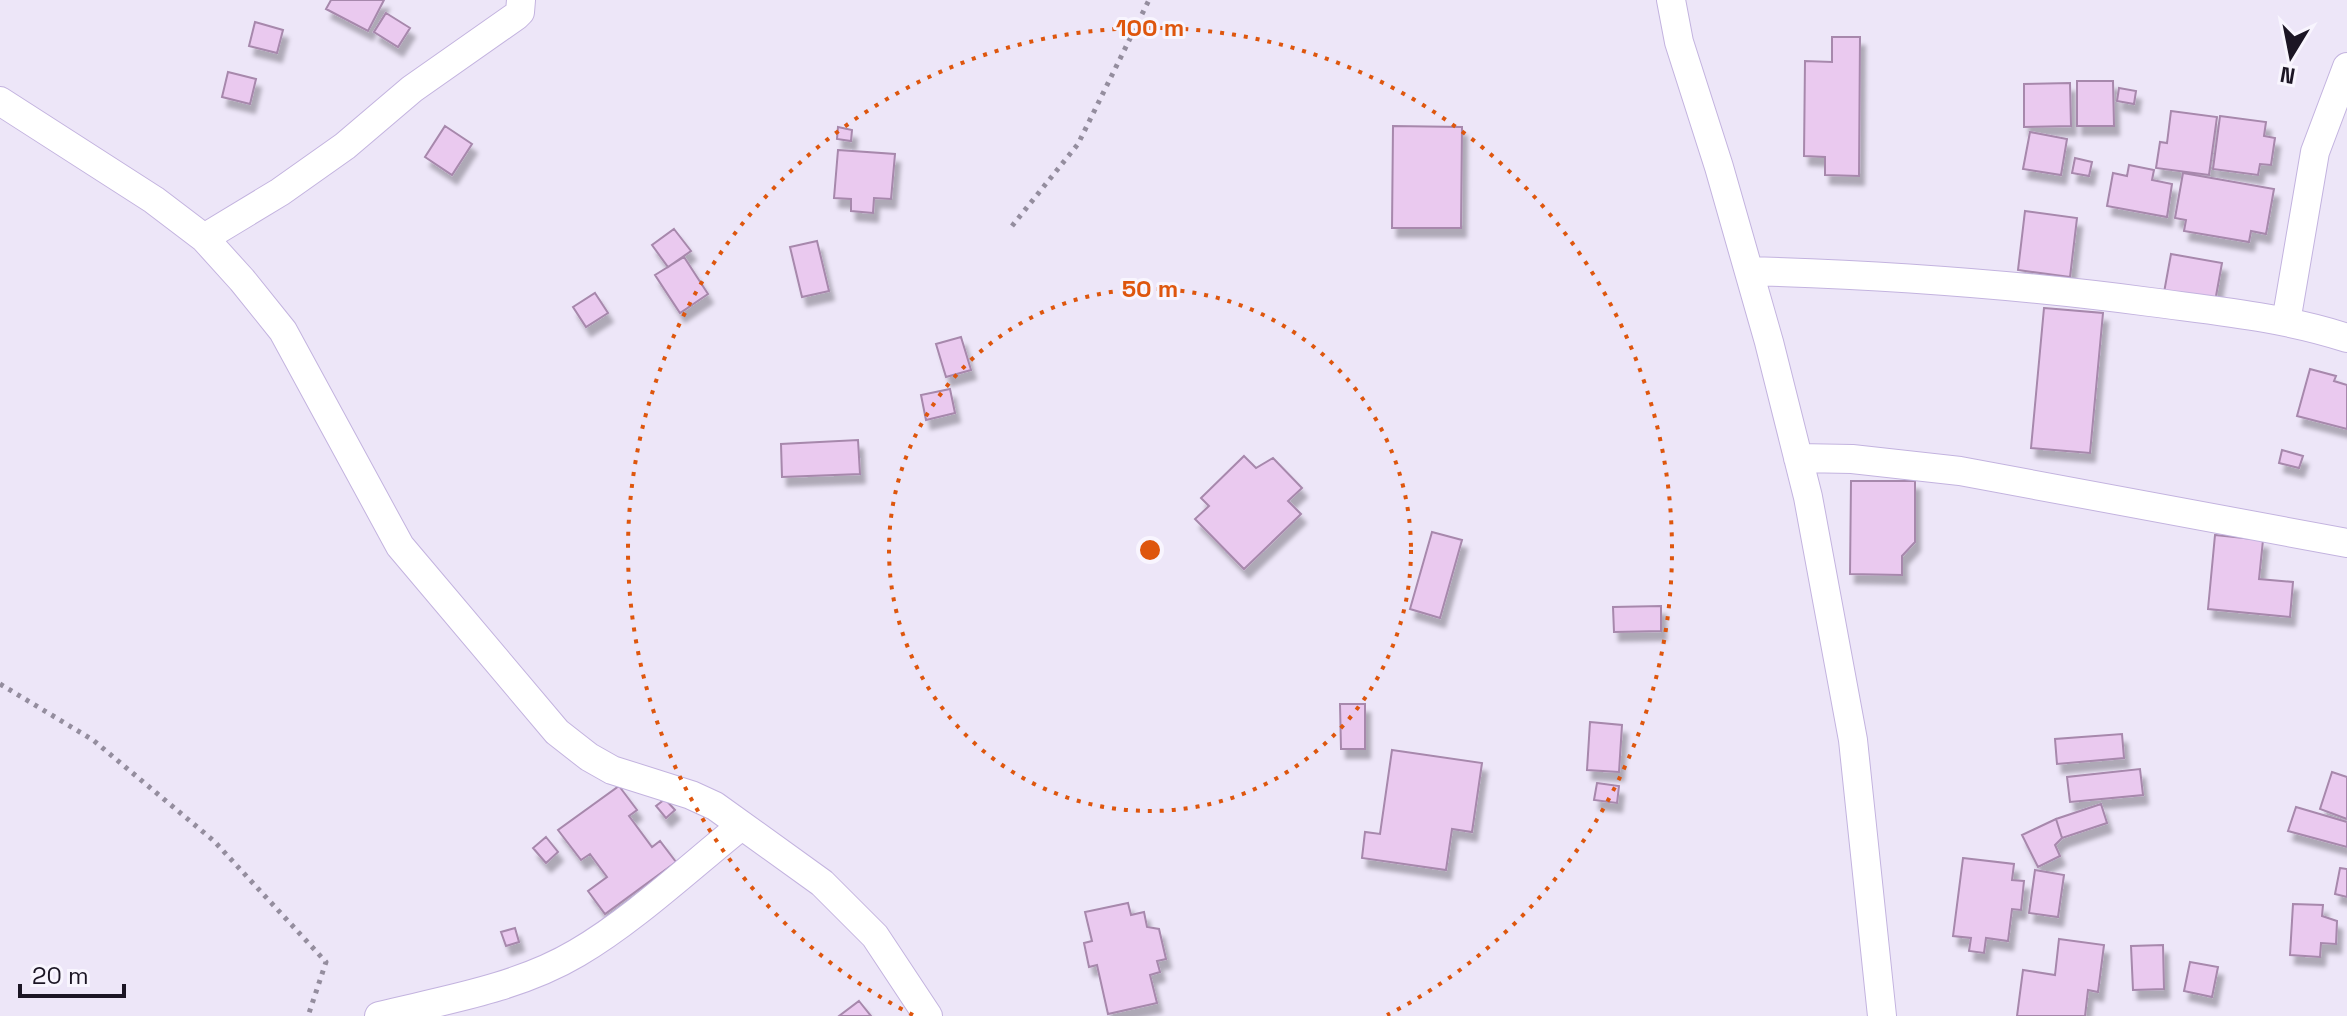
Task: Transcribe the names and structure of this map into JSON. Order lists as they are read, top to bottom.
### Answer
{
  "scale_bar": "20 m",
  "north": "bottom",
  "rings": ["100 m", "50 m"]
}
